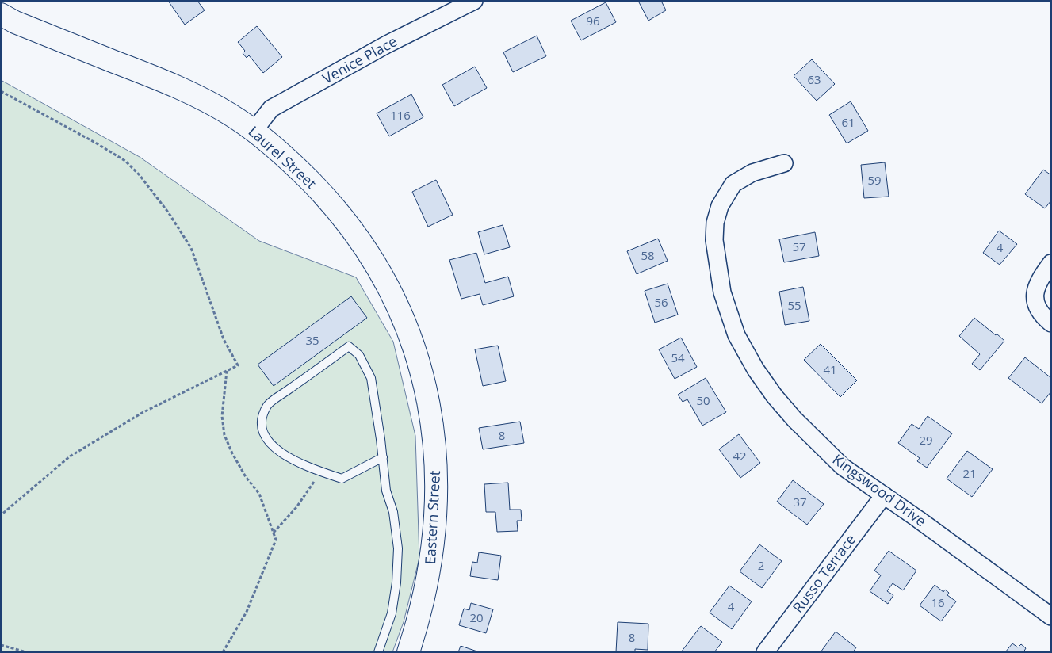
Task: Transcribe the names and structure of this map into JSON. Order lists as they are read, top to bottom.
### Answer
{
  "streets": {
    "street": [
      "Venice Place",
      "Laurel Street",
      "Kingswood Drive",
      "Eastern Street",
      "Russo Terrace"
    ]
  },
  "crossings": [
    ["Venice Place", "Laurel Street"],
    ["Laurel Street", "Eastern Street"],
    ["Kingswood Drive", "Russo Terrace"]
  ],
  "house_numbers": [
    "96",
    "63",
    "116",
    "61",
    "59",
    "57",
    "4",
    "58",
    "56",
    "55",
    "35",
    "54",
    "41",
    "50",
    "8",
    "29",
    "42",
    "21",
    "37",
    "2",
    "16",
    "4",
    "20",
    "8"
  ]
}
